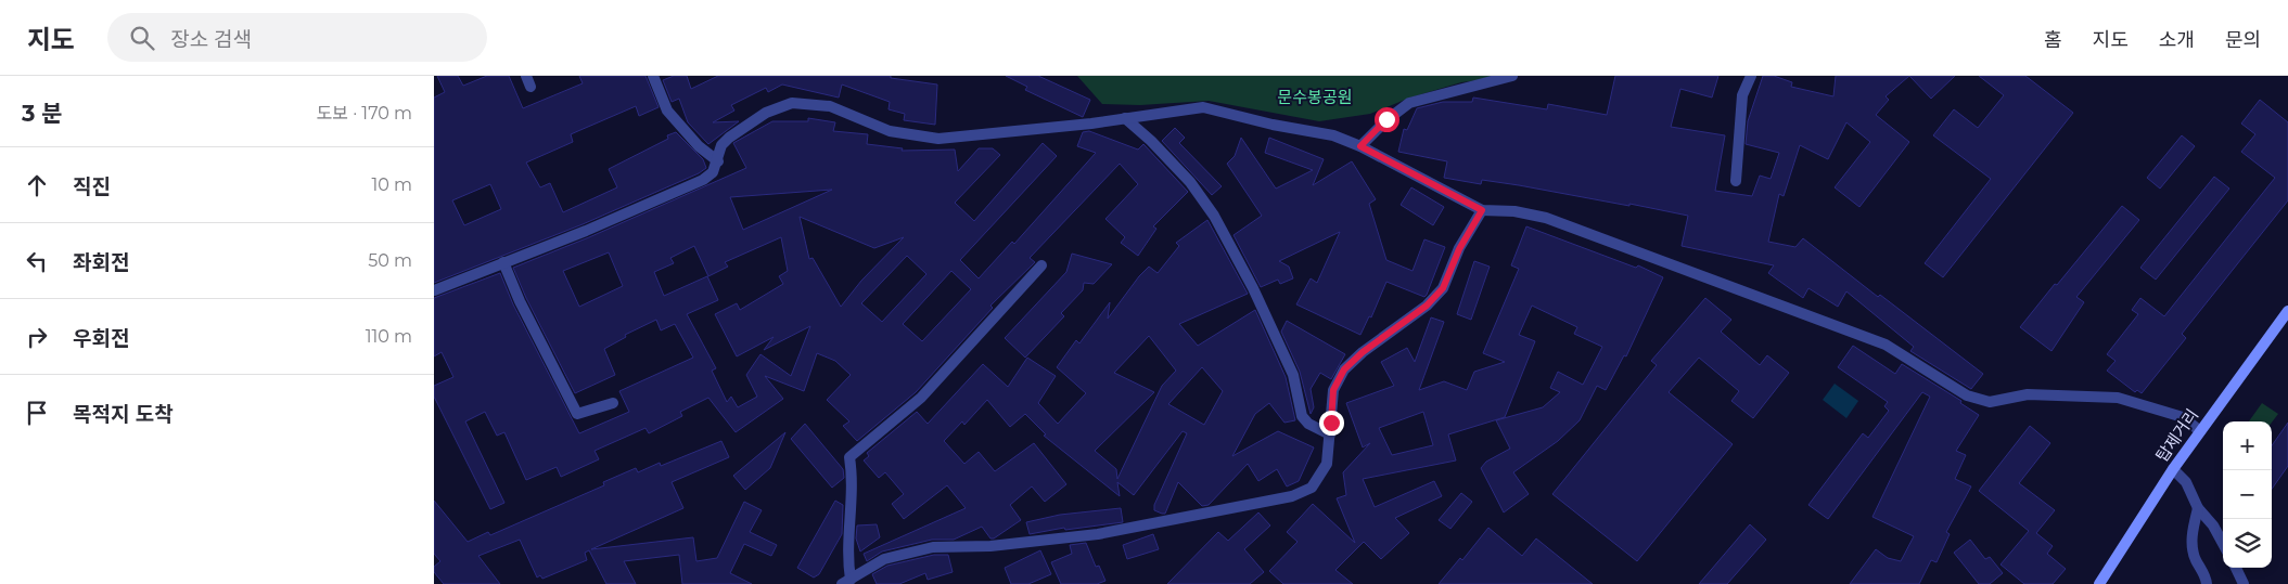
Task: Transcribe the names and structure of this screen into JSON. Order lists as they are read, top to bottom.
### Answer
{
  "streets": {
    "main road": ["탑제거리"]
  },
  "parks": ["문수봉공원"],
  "page": {
    "header": "지도",
    "search": "장소 검색",
    "nav": [
      "홈",
      "지도",
      "소개",
      "문의"
    ],
    "heading": ["3 분", "도보 · 170 m"],
    "list": [
      ["직진", "10 m"],
      ["좌회전", "50 m"],
      ["우회전", "110 m"],
      "목적지 도착"
    ],
    "map_buttons": ["+", "−"]
  }
}
